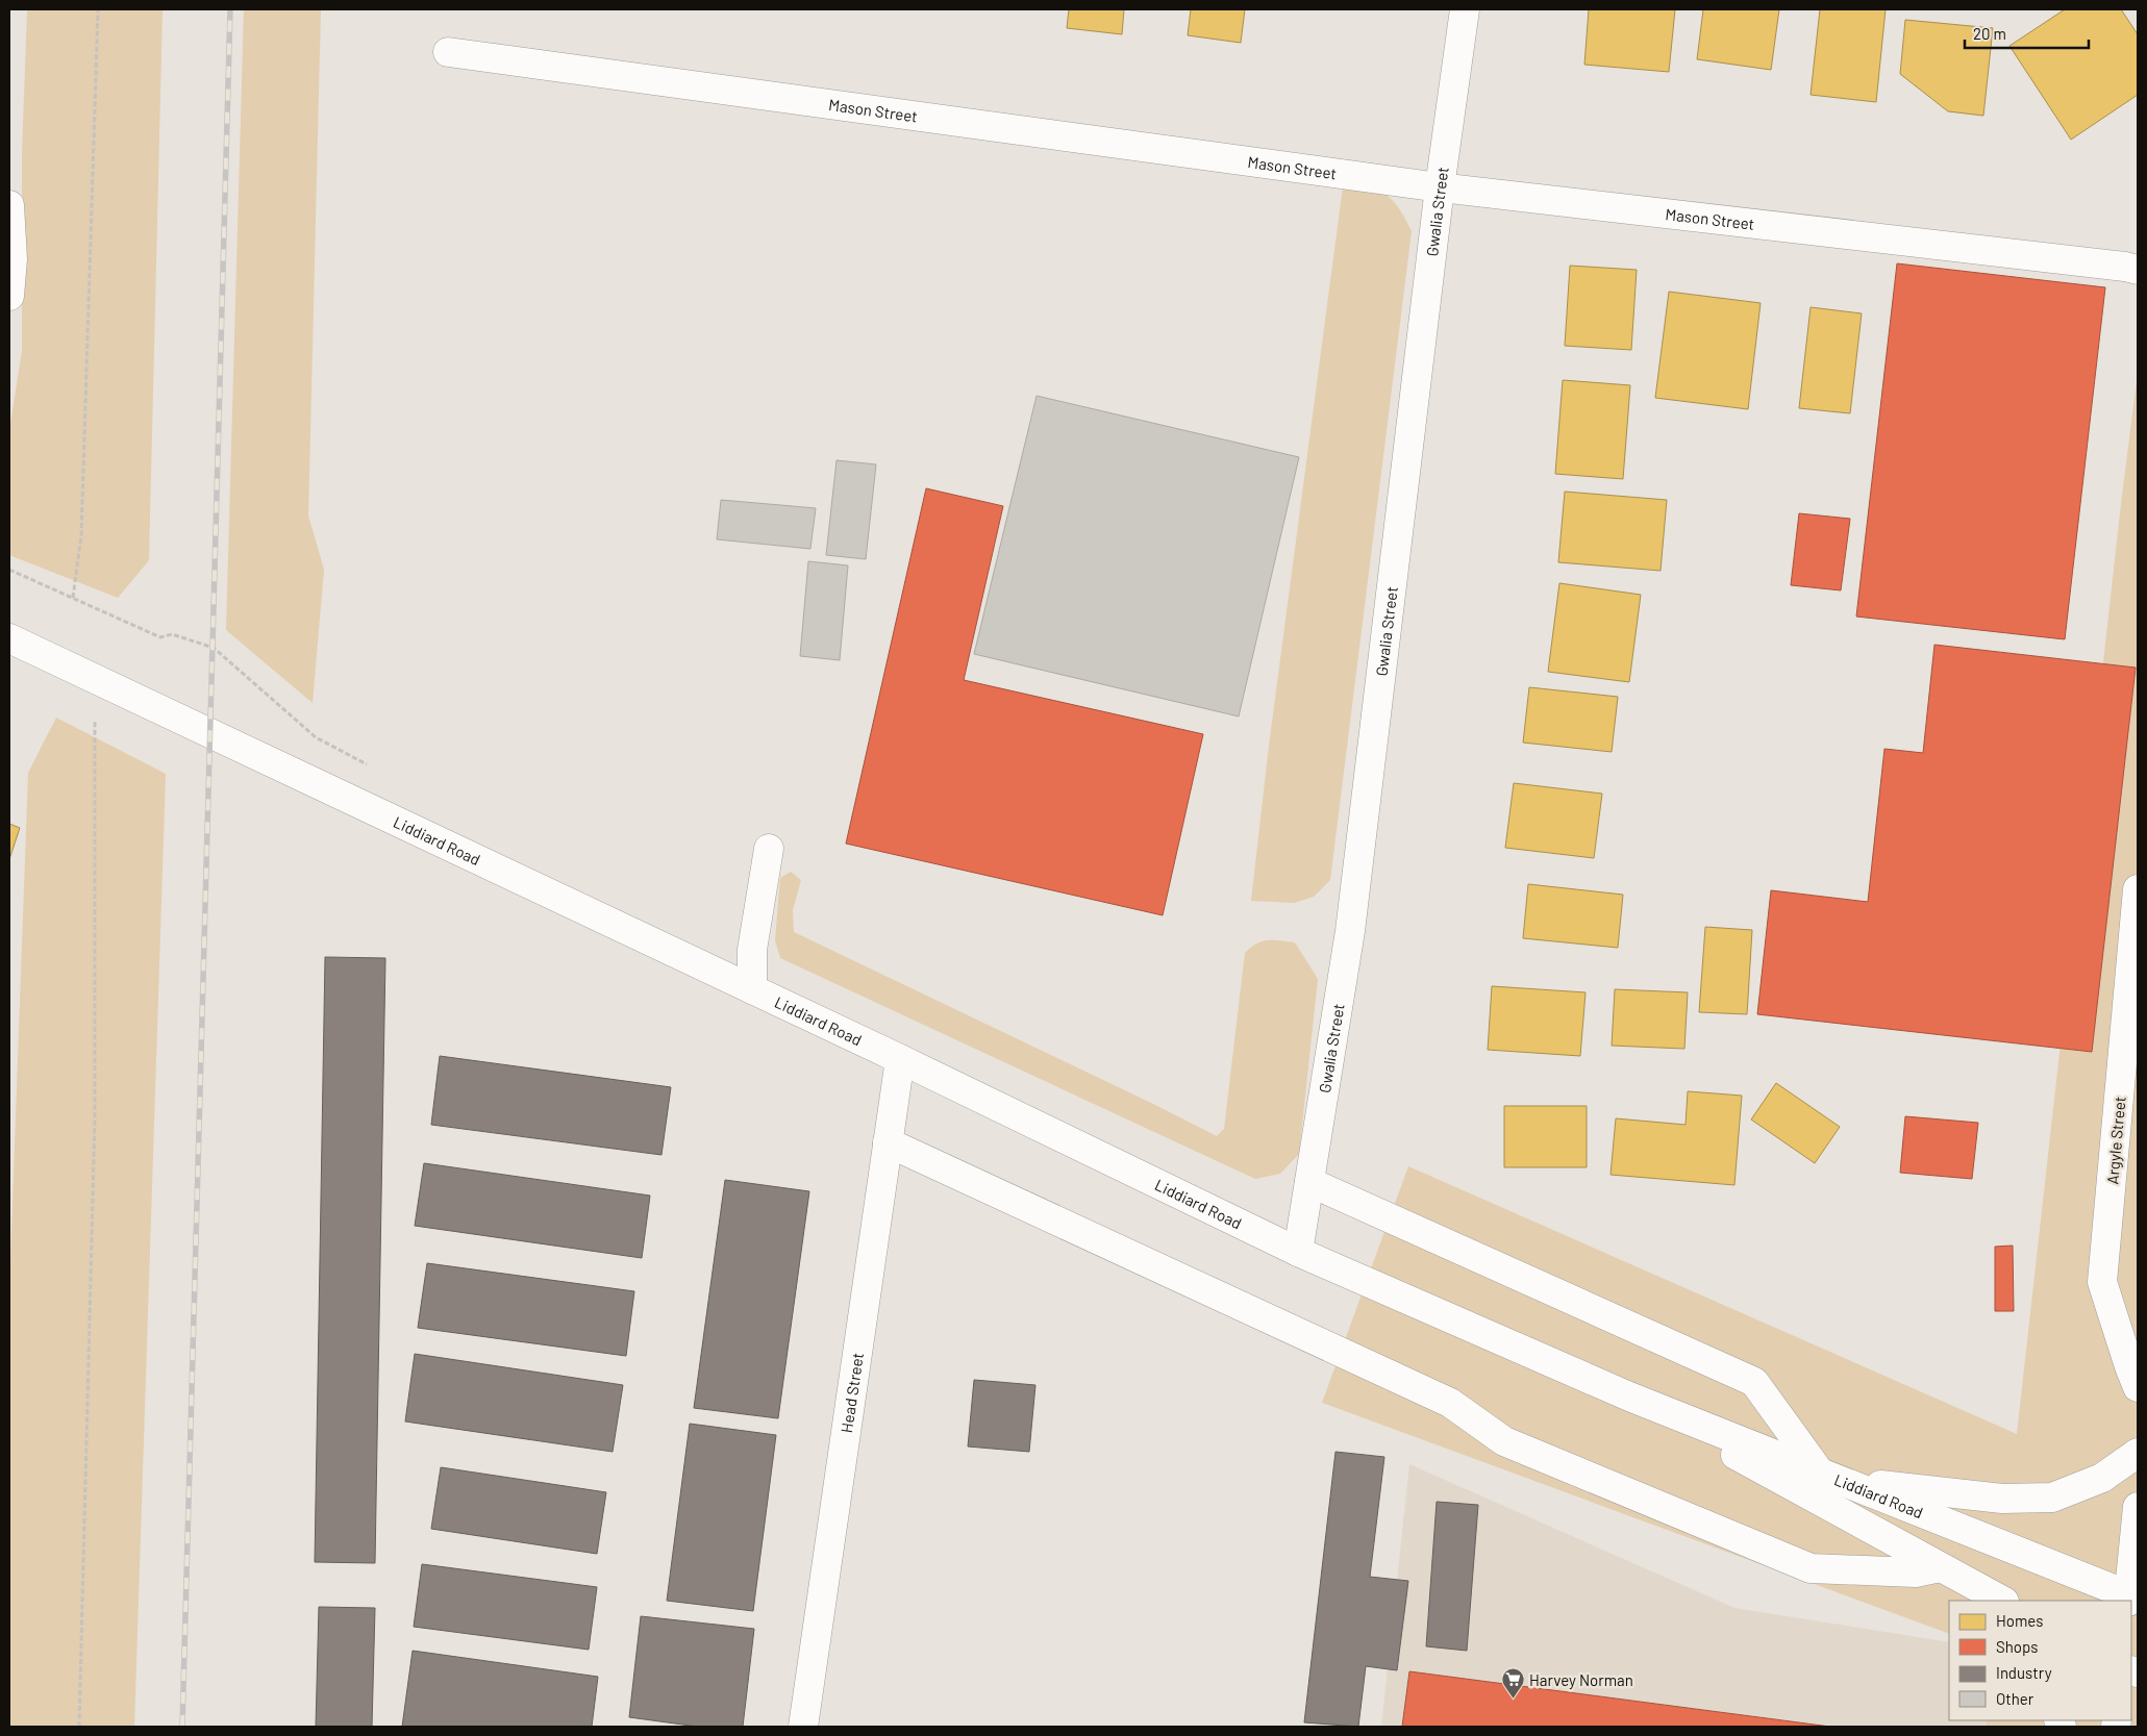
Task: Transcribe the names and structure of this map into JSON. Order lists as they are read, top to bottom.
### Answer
{
  "streets": {
    "main road": [
      "Mason Street",
      "Gwalia Street",
      "Liddiard Road",
      "Argyle Street",
      "Head Street"
    ]
  },
  "crossings": [
    ["Mason Street", "Gwalia Street"],
    ["Gwalia Street", "Liddiard Road"],
    ["Liddiard Road", "Head Street"]
  ],
  "places": {
    "supermarket": ["Harvey Norman"]
  },
  "legend": [
    "Homes",
    "Shops",
    "Industry",
    "Other"
  ],
  "scale_bar": "20 m"
}
